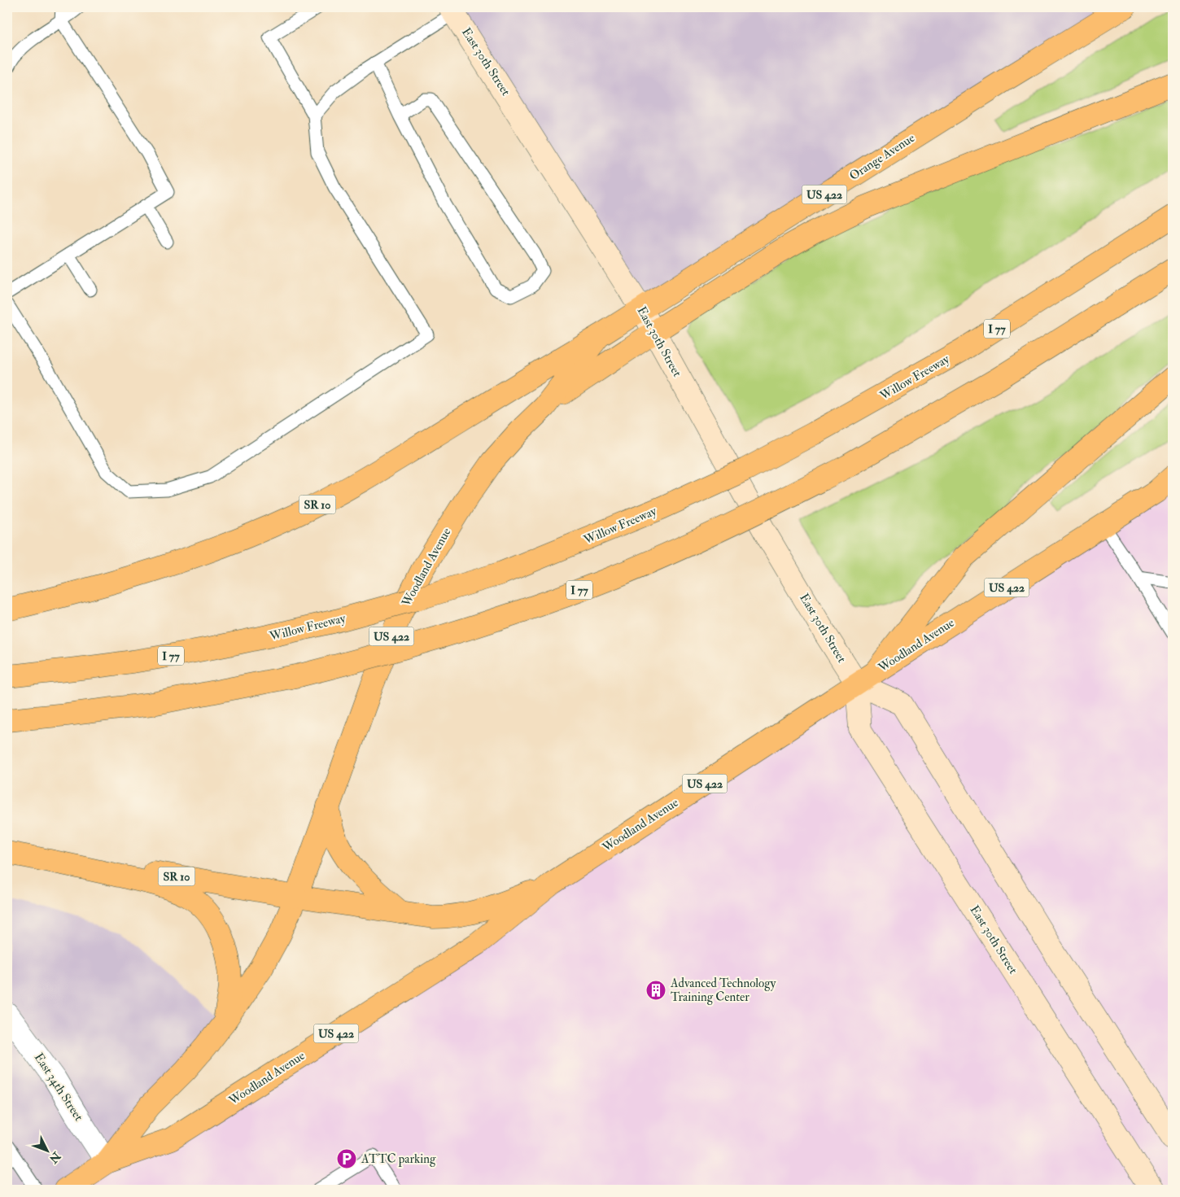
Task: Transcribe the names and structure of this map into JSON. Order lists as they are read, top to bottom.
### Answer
{
  "streets": {
    "main road": [
      "East 30th Street",
      "Orange Avenue",
      "US 422",
      "I 77",
      "Willow Freeway",
      "SR 10",
      "Woodland Avenue"
    ],
    "street": ["East 34th Street"]
  },
  "crossings": [
    ["East 30th Street", "Orange Avenue"],
    ["East 30th Street", "Woodland Avenue"],
    ["Orange Avenue", "Woodland Avenue"],
    ["US 422", "Woodland Avenue"],
    ["SR 10", "Woodland Avenue"],
    ["Woodland Avenue", "East 34th Street"]
  ],
  "places": {
    "building": ["Advanced Technology Training Center"],
    "parking": ["ATTC parking"]
  },
  "north": "bottom right"
}
